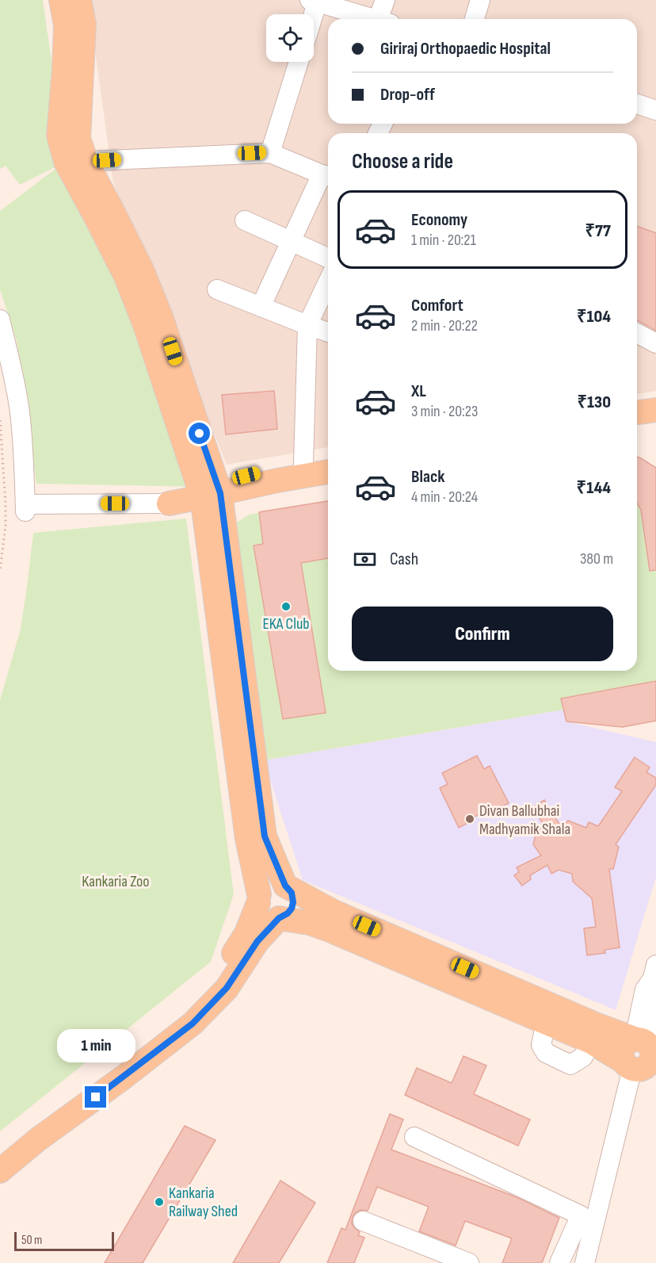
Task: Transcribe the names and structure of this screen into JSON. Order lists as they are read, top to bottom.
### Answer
{
  "parks": ["Kankaria Zoo"],
  "places": ["EKA Club", "Divan Ballubhai Madhyamik Shala", "Kankaria Railway Shed"],
  "scale_bar": "50 m",
  "page": {
    "banner": ["Giriraj Orthopaedic Hospital", "Drop-off"],
    "heading": "Choose a ride",
    "list": [
      {
        "name": "Economy",
        "note": "1 min · 20:21",
        "value": "₹77"
      },
      {
        "name": "Comfort",
        "note": "2 min · 20:22",
        "value": "₹104"
      },
      {
        "name": "XL",
        "note": "3 min · 20:23",
        "value": "₹130"
      },
      {
        "name": "Black",
        "note": "4 min · 20:24",
        "value": "₹144"
      }
    ],
    "pay": ["Cash", "380 m"],
    "buttons": "Confirm",
    "bubble": "1 min",
    "scale": "50 m"
  }
}
